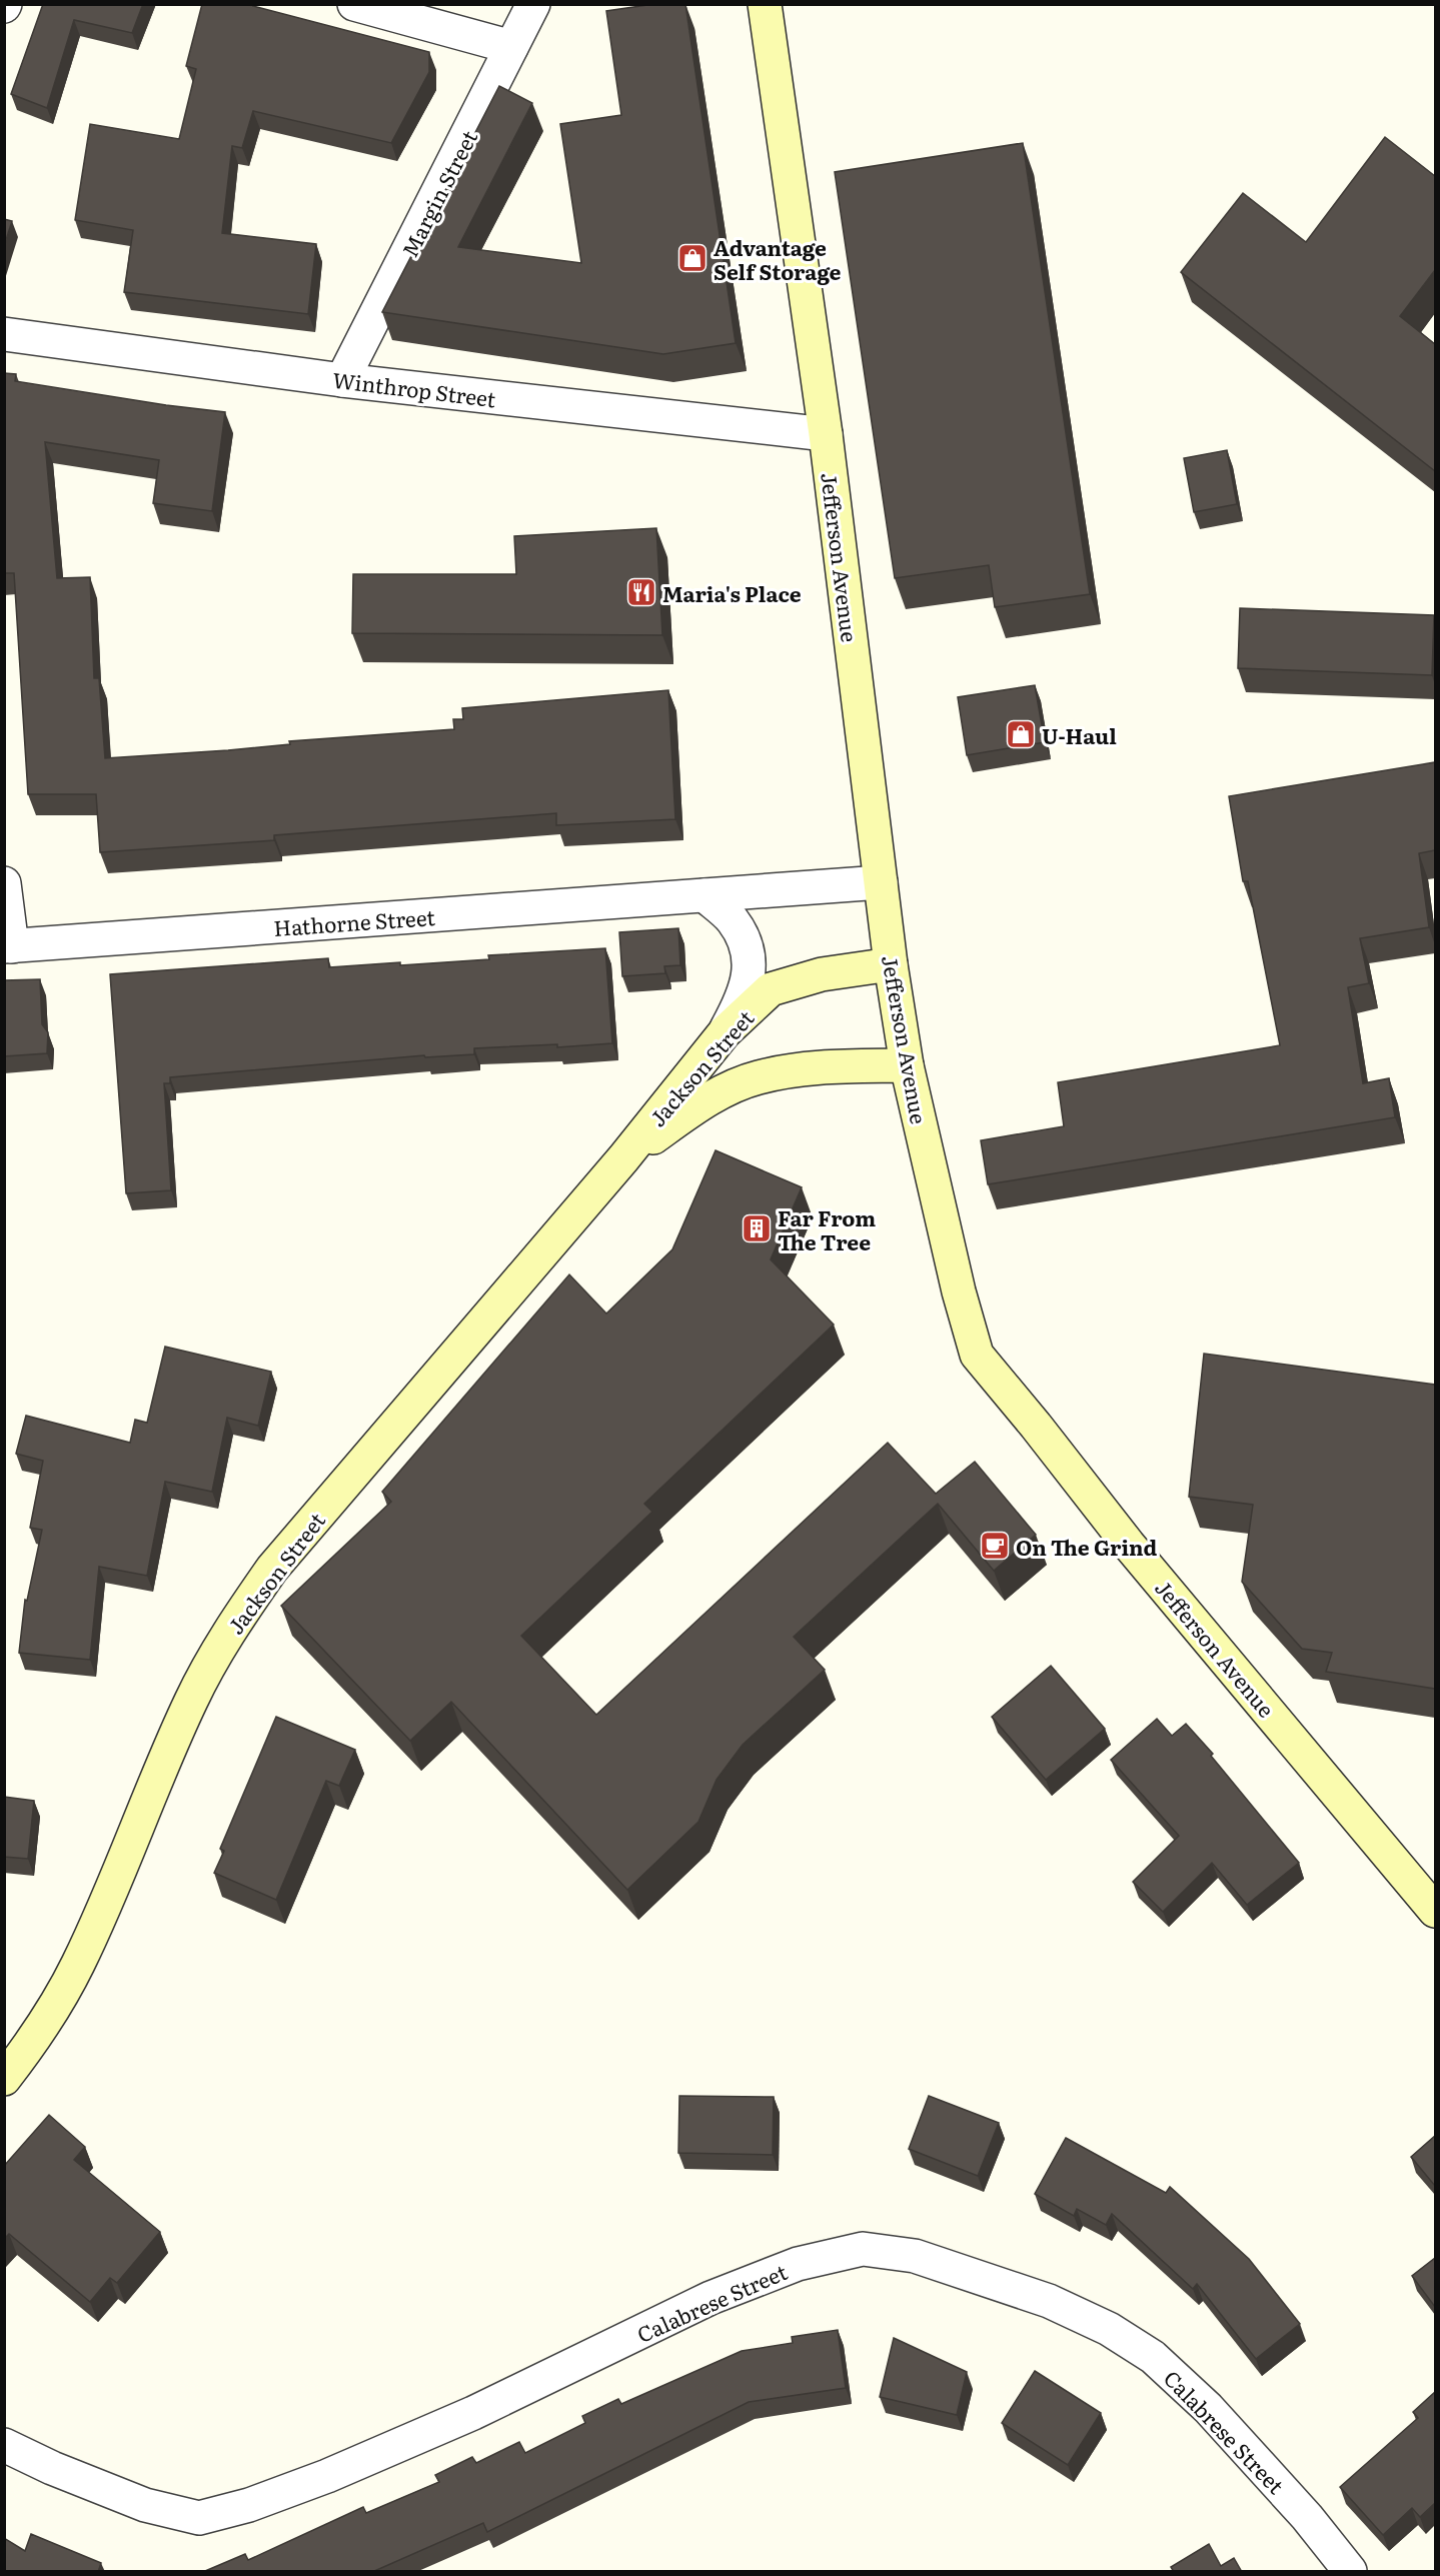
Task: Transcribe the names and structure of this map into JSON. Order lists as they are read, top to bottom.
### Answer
{
  "streets": {
    "main road": ["Jefferson Avenue", "Jackson Street"],
    "street": [
      "Margin Street",
      "Winthrop Street",
      "Hathorne Street",
      "Calabrese Street"
    ]
  },
  "crossings": [
    ["Margin Street", "Winthrop Street"],
    ["Winthrop Street", "Jefferson Avenue"],
    ["Jefferson Avenue", "Hathorne Street"],
    ["Jefferson Avenue", "Jackson Street"]
  ],
  "places": {
    "shop": ["Advantage Self Storage", "U-Haul"],
    "restaurant": ["Maria's Place"],
    "building": ["Far From The Tree"],
    "cafe": ["On The Grind"]
  }
}
